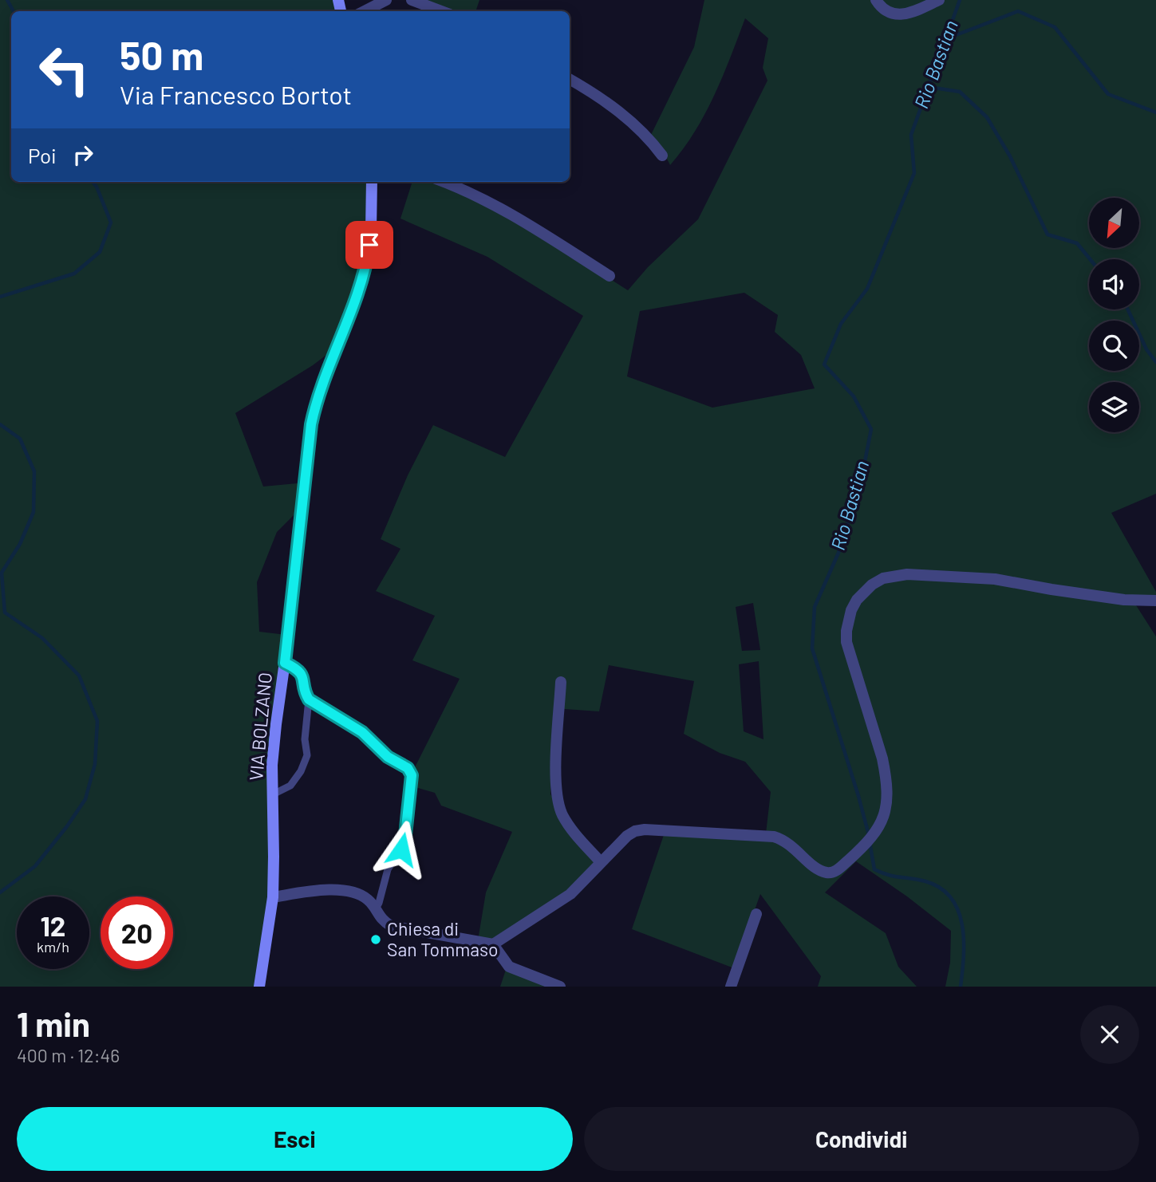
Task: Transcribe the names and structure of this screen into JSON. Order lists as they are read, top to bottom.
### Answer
{
  "streets": {
    "street": ["VIA BOLZANO"]
  },
  "water": ["Rio Bastian"],
  "places": ["Chiesa di San Tommaso"],
  "north": "bottom left",
  "page": {
    "turn": ["50 m", "Via Francesco Bortot"],
    "then": "Poi",
    "speed": "12 km/h",
    "limit": "20",
    "heading": ["1 min", "400 m · 12:46"],
    "buttons": ["Esci", "Condividi"]
  }
}
